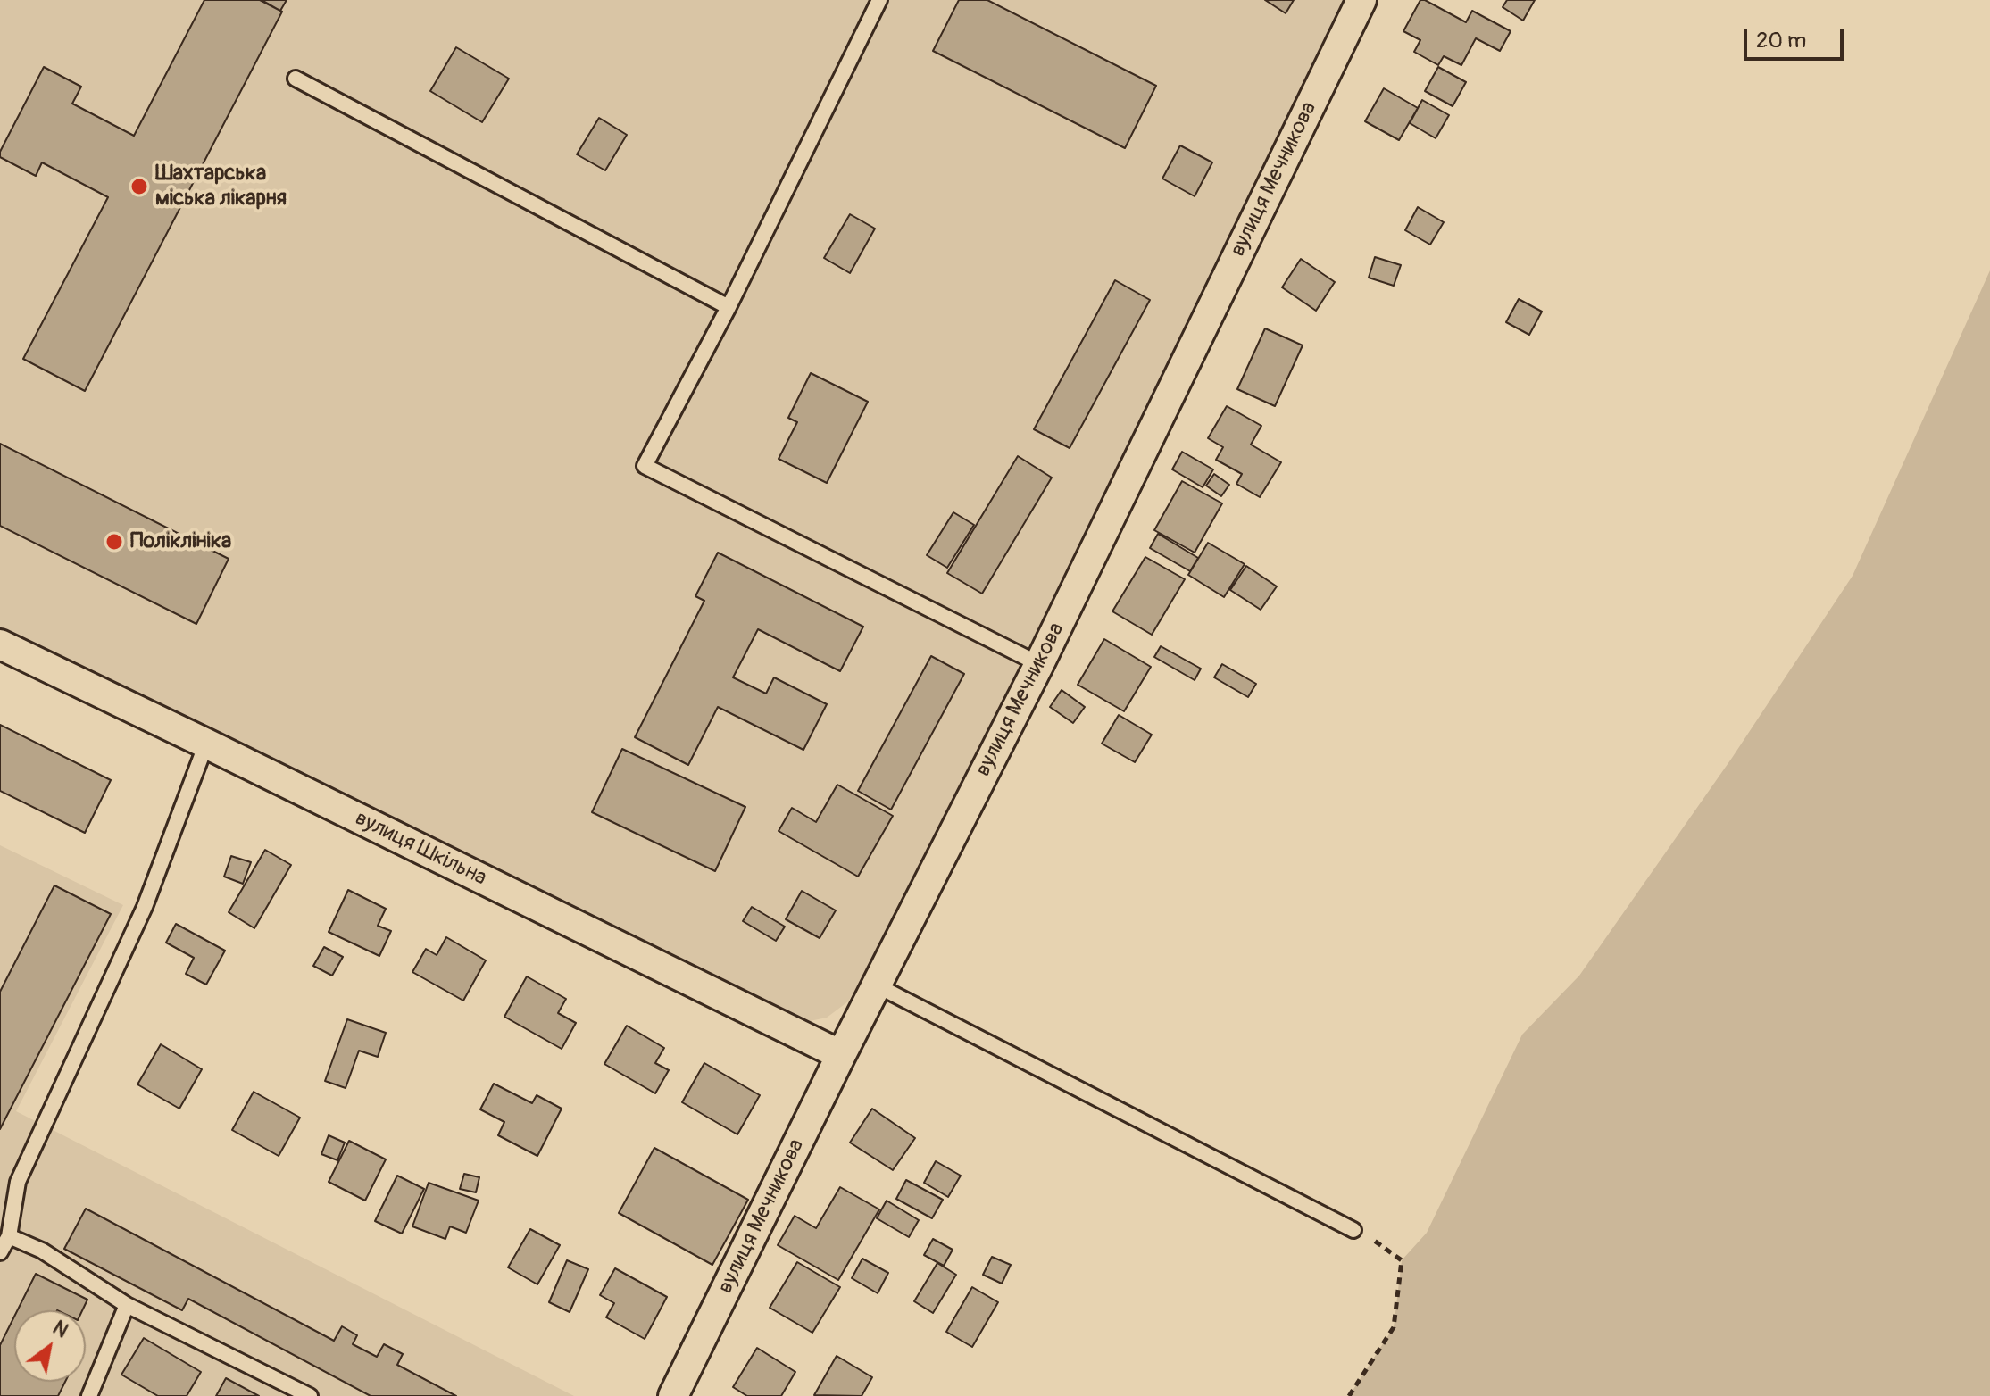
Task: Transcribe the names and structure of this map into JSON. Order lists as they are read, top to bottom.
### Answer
{
  "streets": {
    "street": ["вулиця Мечникова", "вулиця Шкільна"]
  },
  "crossings": [
    ["вулиця Мечникова", "вулиця Шкільна"]
  ],
  "places": ["Шахтарська міська лікарня", "Поліклініка"],
  "scale_bar": "20 m",
  "north": "top right"
}
